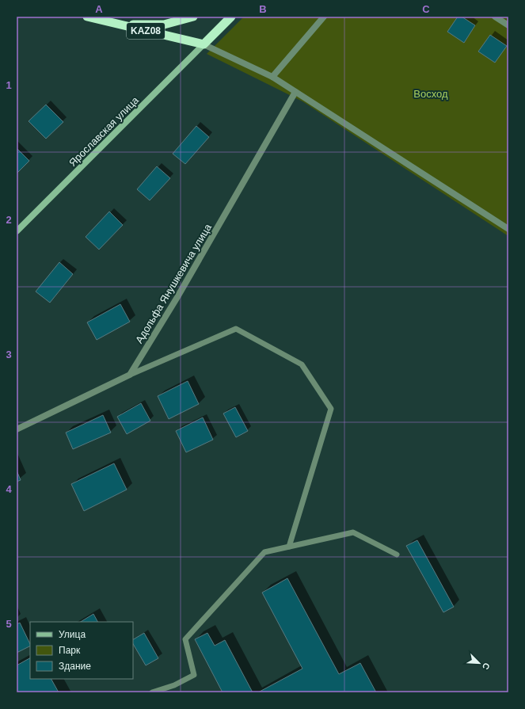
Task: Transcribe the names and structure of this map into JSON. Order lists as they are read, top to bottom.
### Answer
{
  "streets": {
    "highway": ["KAZ08"],
    "main road": ["Ярославская улица"],
    "street": ["Адольфа Янушкевича улица"]
  },
  "crossings": [
    ["KAZ08", "Ярославская улица"]
  ],
  "parks": ["Восход"],
  "legend": ["Улица", "Парк", "Здание"],
  "north": "bottom right",
  "grid": {
    "columns": ["A", "B", "C"],
    "rows": [
      "1",
      "2",
      "3",
      "4",
      "5"
    ]
  }
}
